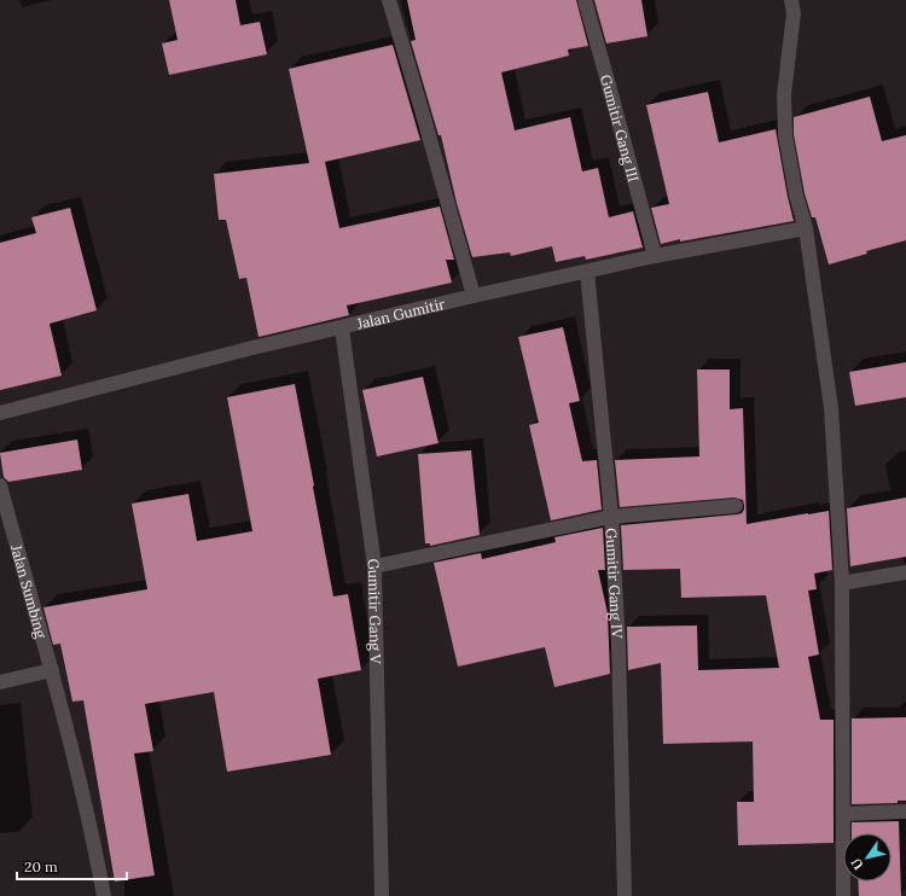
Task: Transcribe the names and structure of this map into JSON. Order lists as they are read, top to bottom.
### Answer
{
  "streets": {
    "street": [
      "Gumitir Gang III",
      "Jalan Gumitir",
      "Gumitir Gang IV",
      "Jalan Sumbing",
      "Gumitir Gang V"
    ]
  },
  "crossings": [
    ["Gumitir Gang III", "Jalan Gumitir"],
    ["Jalan Gumitir", "Gumitir Gang IV"],
    ["Jalan Gumitir", "Gumitir Gang V"]
  ],
  "scale_bar": "20 m",
  "north": "bottom left"
}
